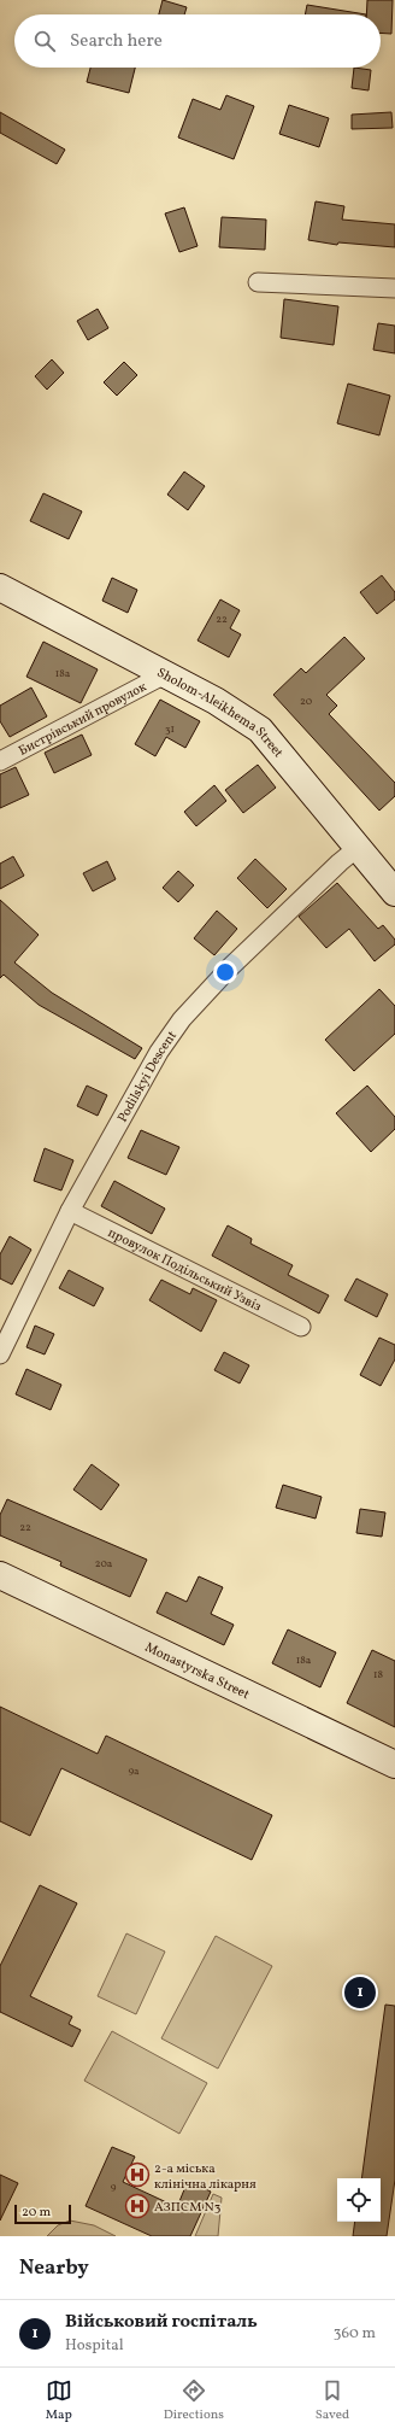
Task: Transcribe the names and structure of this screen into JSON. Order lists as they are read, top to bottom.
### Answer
{
  "streets": {
    "main road": ["Sholom-Aleikhema Street", "Monastyrska Street"],
    "street": ["Бистрівський провулок", "Podilskyi Descent", "провулок Подільський Узвіз"]
  },
  "crossings": [
    ["Sholom-Aleikhema Street", "Бистрівський провулок"],
    ["Sholom-Aleikhema Street", "Podilskyi Descent"],
    ["Podilskyi Descent", "провулок Подільський Узвіз"]
  ],
  "places": {
    "hospital": ["2-а міська клінічна лікарня", "АЗПСМ N3"]
  },
  "house_numbers": [
    "22",
    "18а",
    "20",
    "31",
    "22",
    "20а",
    "18а",
    "18",
    "9а",
    "9"
  ],
  "scale_bar": "20 m",
  "page": {
    "search": "Search here",
    "pins": "1",
    "scale": "20 m",
    "heading": "Nearby",
    "list": [
      {
        "mark": "1",
        "name": "Військовий госпіталь",
        "note": "Hospital",
        "value": "360 m"
      }
    ],
    "nav": ["Map", "Directions", "Saved"]
  }
}
